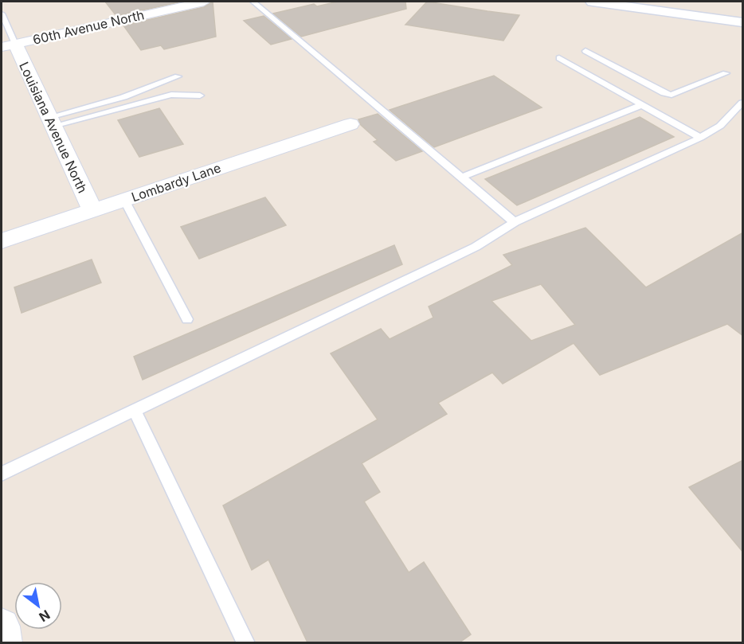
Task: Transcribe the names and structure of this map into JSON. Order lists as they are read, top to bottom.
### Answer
{
  "streets": {
    "street": ["60th Avenue North", "Louisiana Avenue North", "Lombardy Lane"]
  },
  "crossings": [
    ["60th Avenue North", "Louisiana Avenue North"],
    ["Louisiana Avenue North", "Lombardy Lane"]
  ],
  "north": "bottom right"
}
